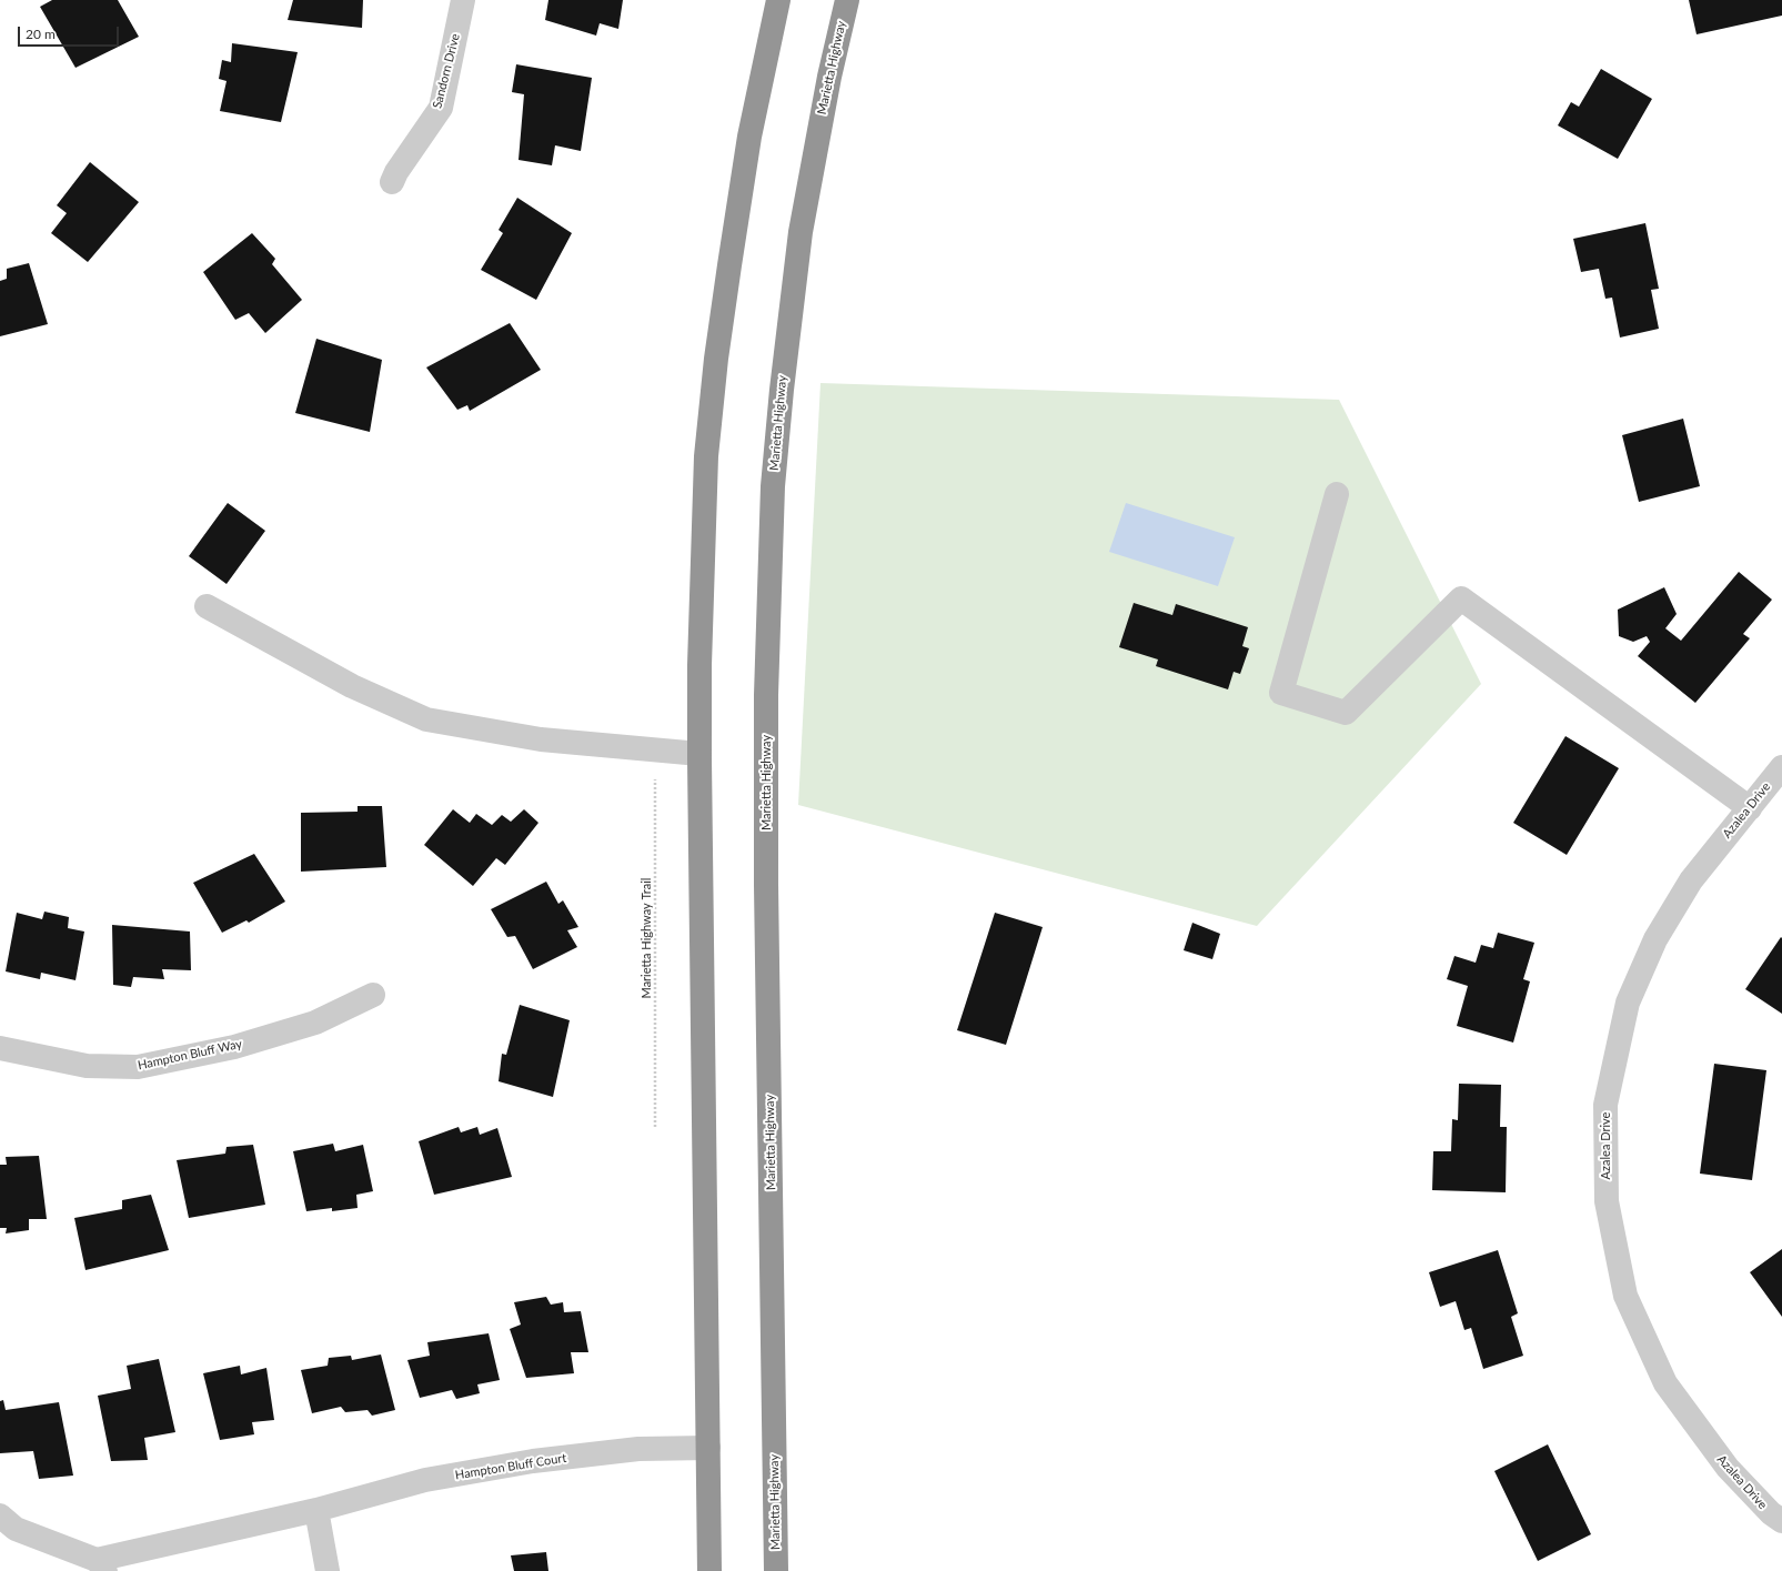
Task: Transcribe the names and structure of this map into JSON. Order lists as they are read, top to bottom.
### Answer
{
  "streets": {
    "highway": ["Marietta Highway"],
    "street": [
      "Sandorn Drive",
      "Azalea Drive",
      "Hampton Bluff Way",
      "Hampton Bluff Court"
    ],
    "path": ["Marietta Highway Trail"]
  },
  "scale_bar": "20 m"
}
